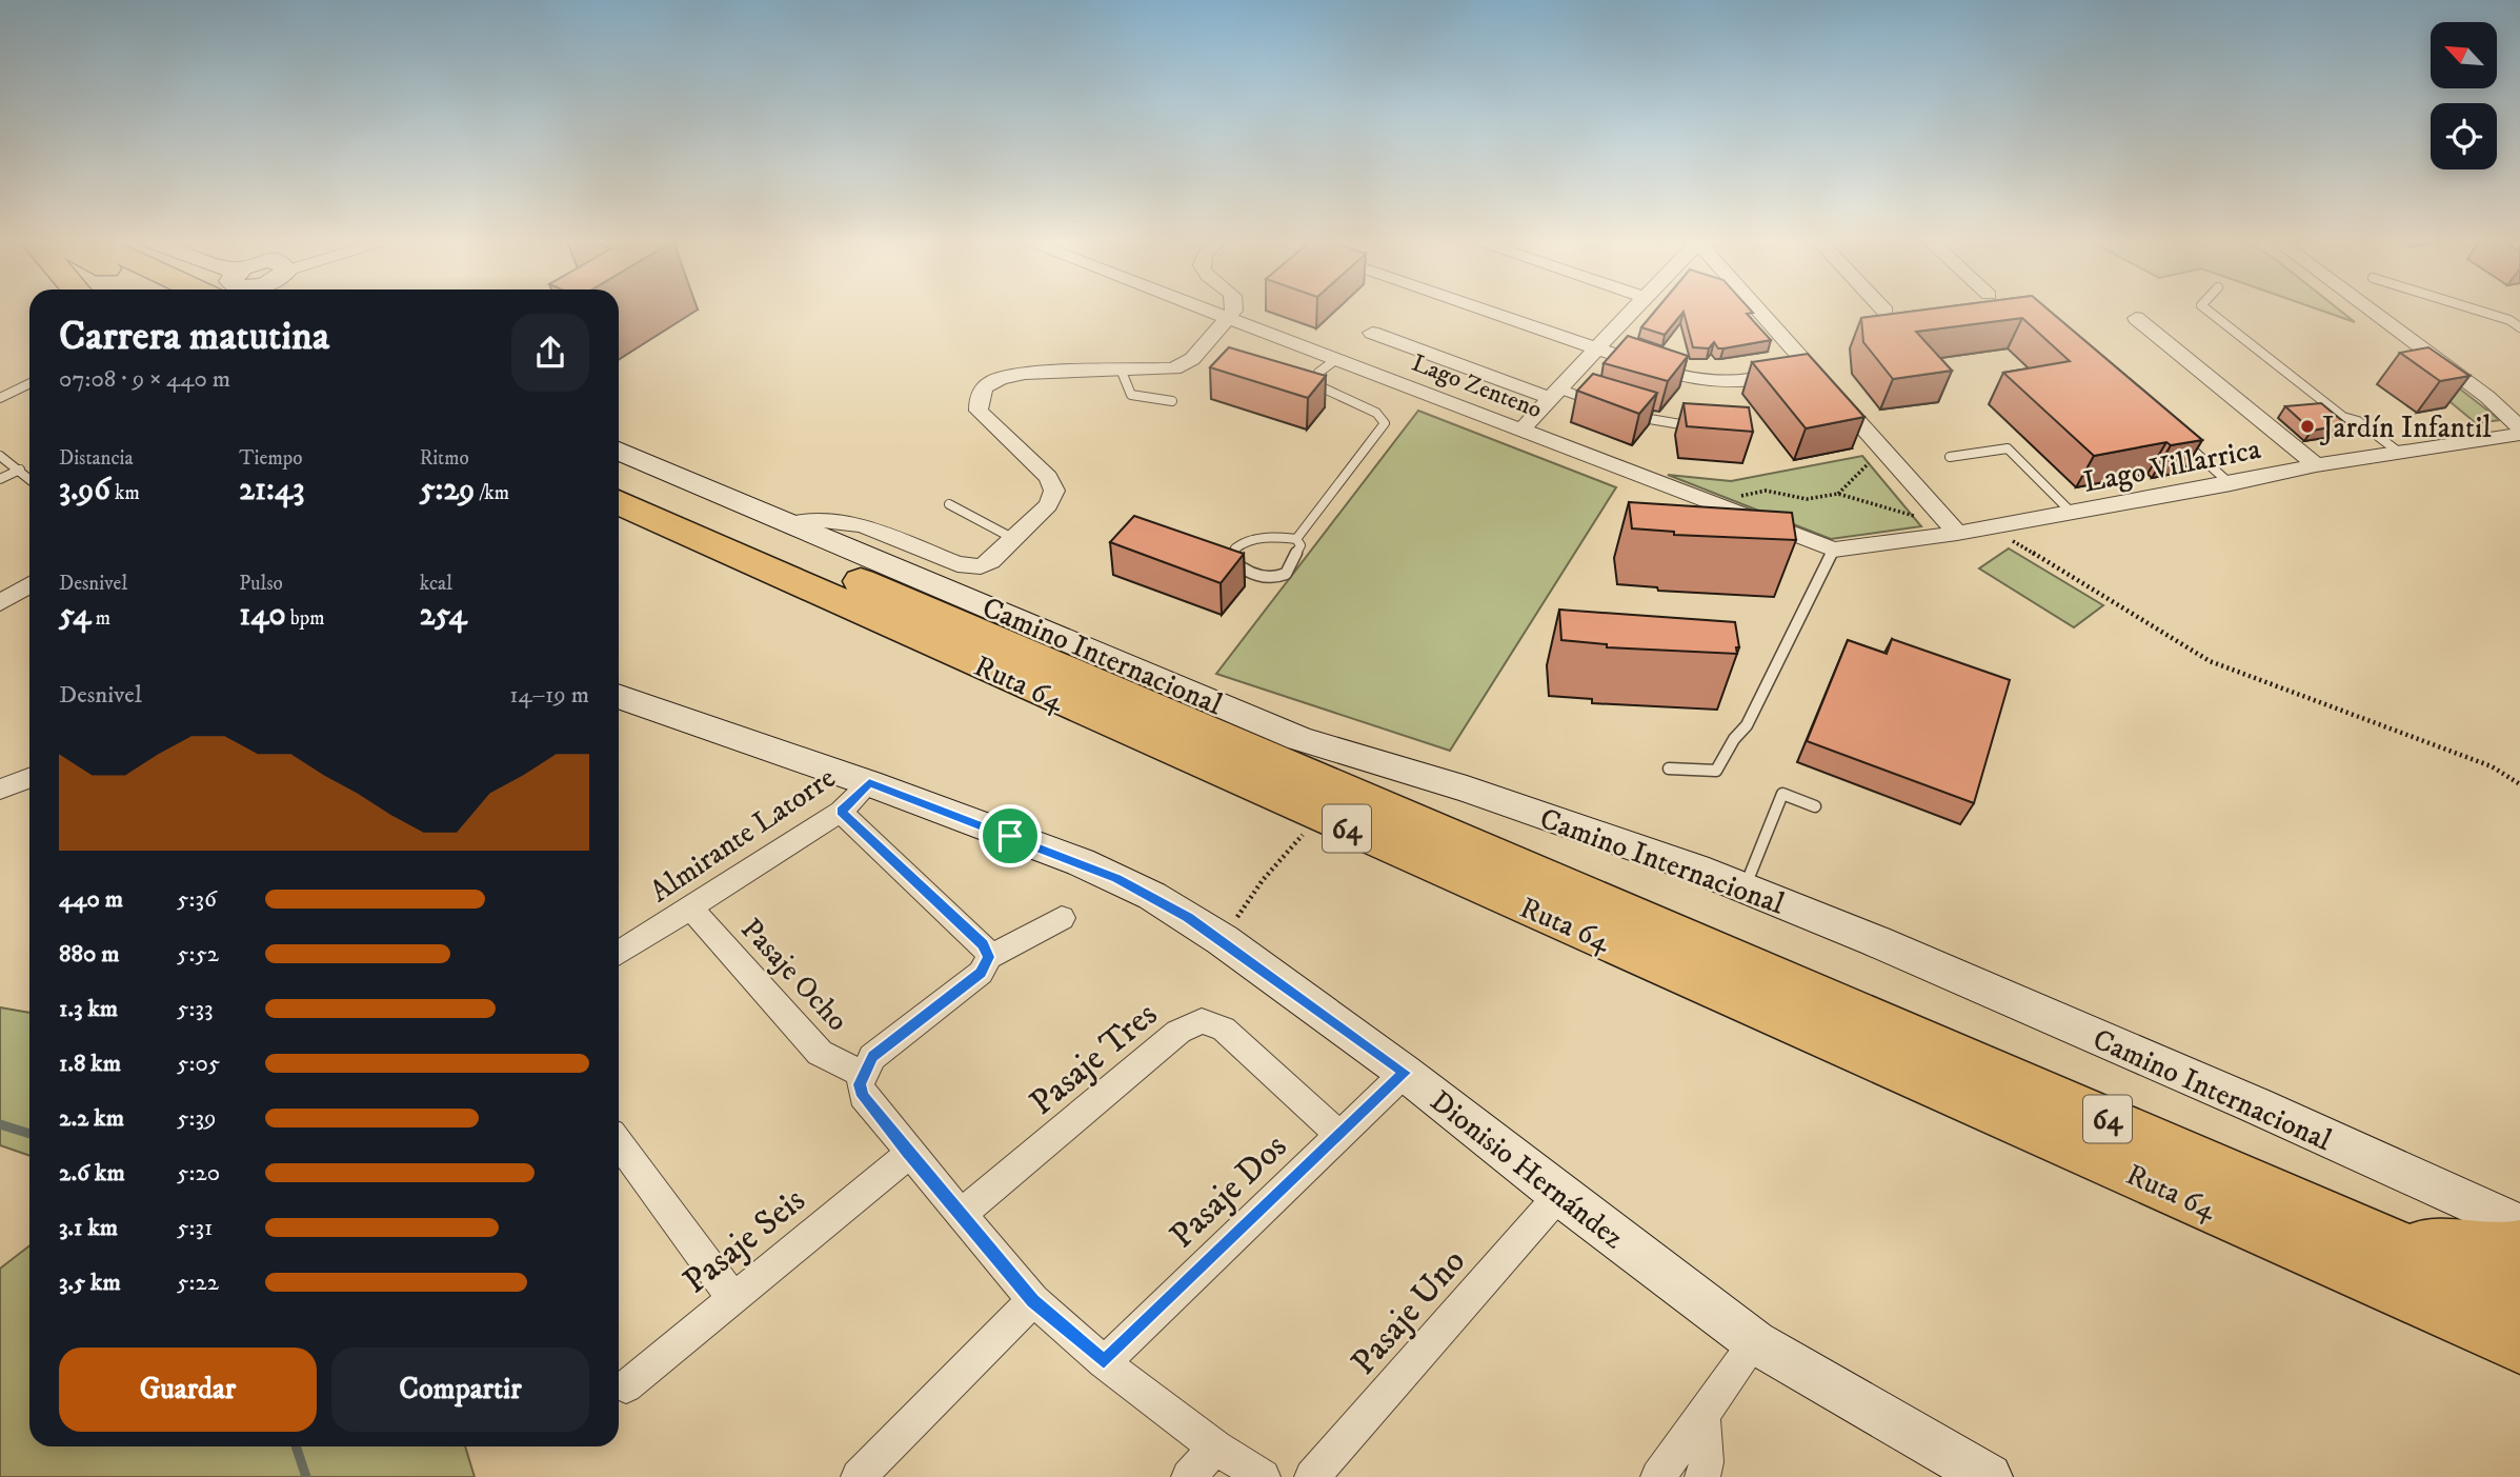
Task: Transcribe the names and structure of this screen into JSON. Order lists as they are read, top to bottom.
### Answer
{
  "streets": {
    "highway": ["Ruta 64", "64"],
    "main road": ["Camino Internacional", "Dionisio Hernández"],
    "street": [
      "Lago Zenteno",
      "Lago Villarrica",
      "Almirante Latorre",
      "Pasaje Ocho",
      "Pasaje Tres",
      "Pasaje Dos",
      "Pasaje Seis",
      "Pasaje Uno"
    ]
  },
  "crossings": [
    ["Lago Zenteno", "Lago Villarrica"],
    ["Almirante Latorre", "Pasaje Ocho"],
    ["Almirante Latorre", "Dionisio Hernández"],
    ["Pasaje Tres", "Pasaje Dos"],
    ["Dionisio Hernández", "Pasaje Dos"],
    ["Dionisio Hernández", "Pasaje Uno"]
  ],
  "places": ["Jardín Infantil"],
  "north": "top left",
  "page": {
    "heading": ["Carrera matutina", "07:08 · 9 × 440 m"],
    "stats": [
      ["Distancia", "3.96 km"],
      ["Tiempo", "21:43"],
      ["Ritmo", "5:29 /km"],
      ["Desnivel", "54 m"],
      ["Pulso", "140 bpm"],
      ["kcal", "254"]
    ],
    "chart": ["Desnivel", "14–19 m"],
    "list": [
      {
        "name": "440 m",
        "note": "5:36"
      },
      {
        "name": "880 m",
        "note": "5:52"
      },
      {
        "name": "1.3 km",
        "note": "5:33"
      },
      {
        "name": "1.8 km",
        "note": "5:05"
      },
      {
        "name": "2.2 km",
        "note": "5:39"
      },
      {
        "name": "2.6 km",
        "note": "5:20"
      },
      {
        "name": "3.1 km",
        "note": "5:31"
      },
      {
        "name": "3.5 km",
        "note": "5:22"
      }
    ],
    "buttons": ["Guardar", "Compartir"]
  }
}
